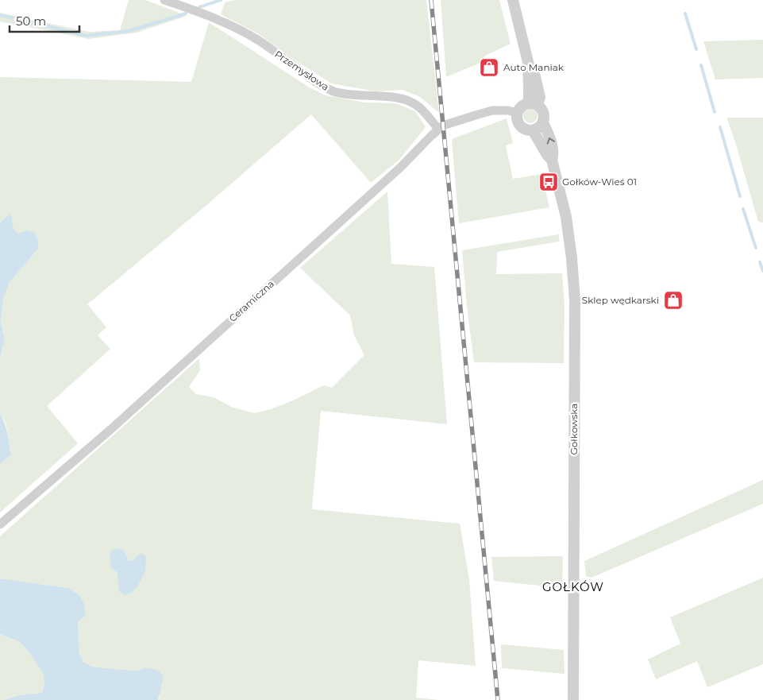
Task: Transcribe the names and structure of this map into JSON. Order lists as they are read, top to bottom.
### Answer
{
  "streets": {
    "street": ["Przemysłowa", "Ceramiczna", "Gołkowska"]
  },
  "crossings": [
    ["Przemysłowa", "Ceramiczna"],
    ["Ceramiczna", "Gołkowska"]
  ],
  "districts": ["GOŁKÓW"],
  "places": {
    "shop": ["Auto Maniak", "Sklep wędkarski"],
    "bus stop": ["Gołków-Wieś 01"]
  },
  "scale_bar": "50 m"
}
